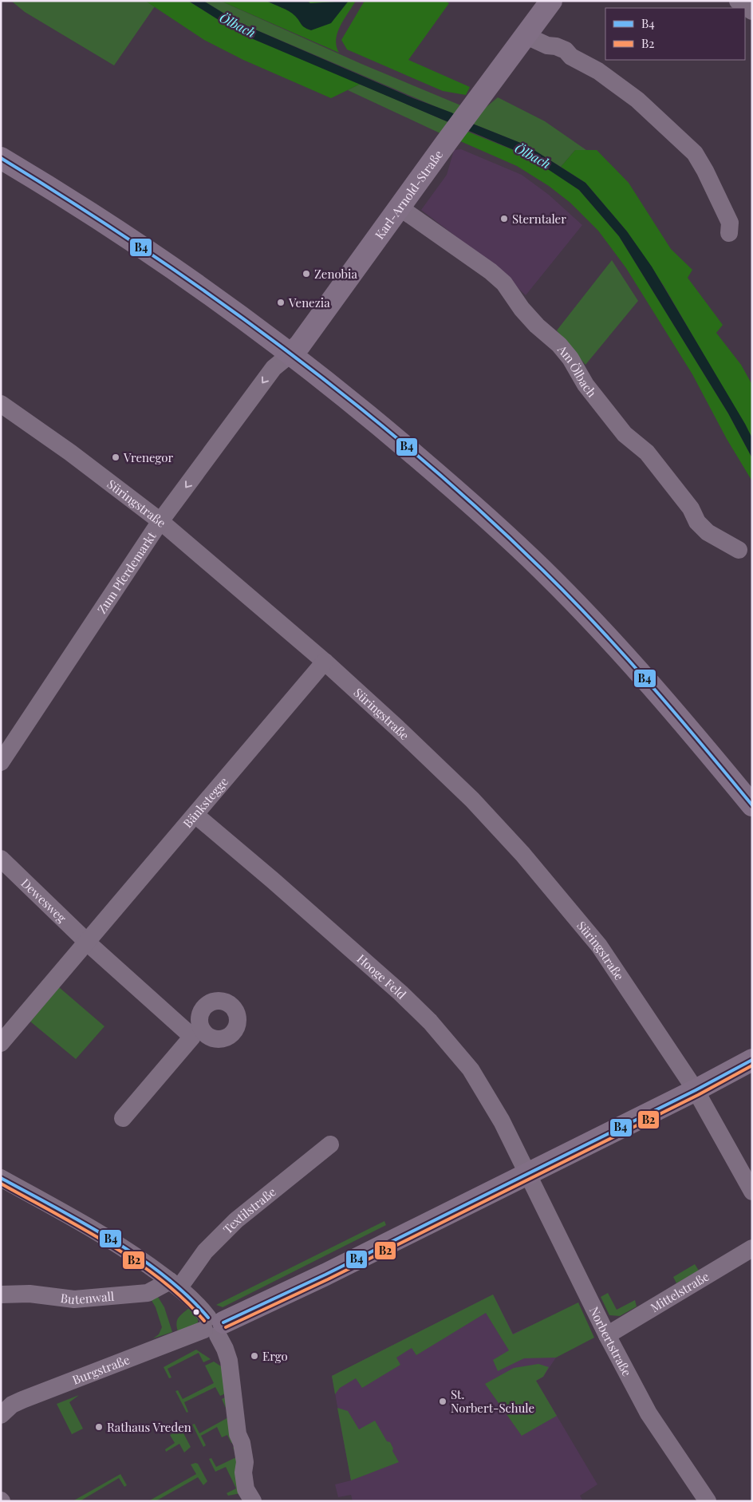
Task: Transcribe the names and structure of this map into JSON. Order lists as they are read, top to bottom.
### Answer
{
  "streets": {
    "street": [
      "Karl-Arnold-Straße",
      "Am Ölbach",
      "Süringstraße",
      "Zum Pferdemarkt",
      "Bänkstegge",
      "Dewesweg",
      "Hooge Feld",
      "Textilstraße",
      "Mittelstraße",
      "Butenwall",
      "Norbertstraße",
      "Burgstraße"
    ]
  },
  "crossings": [
    ["Karl-Arnold-Straße", "Am Ölbach"],
    ["Karl-Arnold-Straße", "Zum Pferdemarkt"],
    ["Süringstraße", "Zum Pferdemarkt"],
    ["Süringstraße", "Bänkstegge"],
    ["Bänkstegge", "Dewesweg"],
    ["Bänkstegge", "Hooge Feld"],
    ["Hooge Feld", "Norbertstraße"],
    ["Textilstraße", "Butenwall"],
    ["Mittelstraße", "Norbertstraße"]
  ],
  "one_way": ["Zum Pferdemarkt"],
  "water": ["Ölbach"],
  "places": [
    "Sterntaler",
    "Zenobia",
    "Venezia",
    "Vrenegor",
    "Ergo",
    "St. Norbert-Schule",
    "Rathaus Vreden"
  ],
  "lines": ["transit line B4", "transit line B2"],
  "legend": ["B4", "B2"]
}
